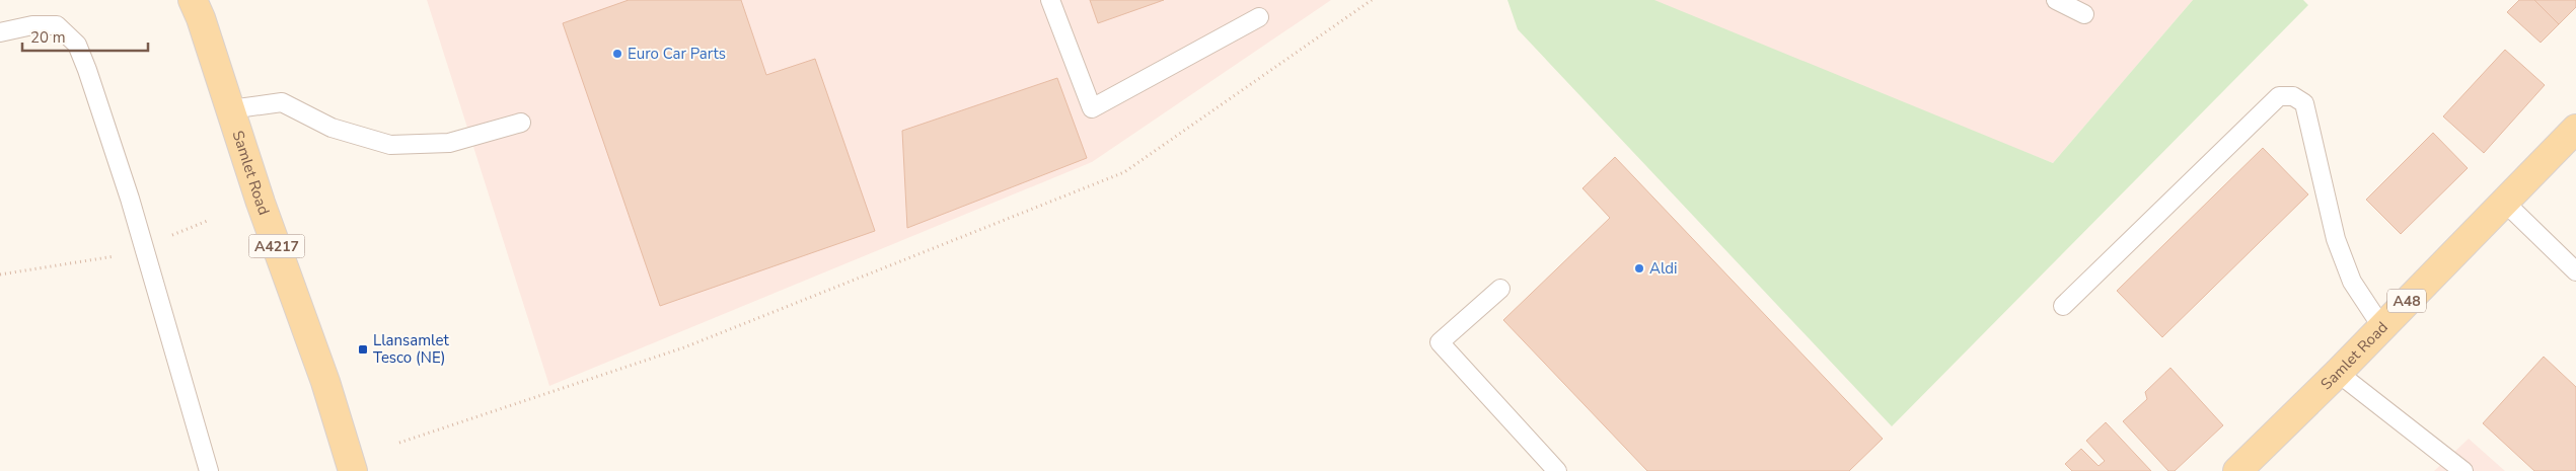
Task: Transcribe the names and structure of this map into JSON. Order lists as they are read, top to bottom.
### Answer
{
  "streets": {
    "main road": ["Samlet Road", "A4217", "A48"]
  },
  "places": {
    "other": ["Euro Car Parts", "Aldi"],
    "transit": ["Llansamlet Tesco (NE)"]
  },
  "scale_bar": "20 m"
}
